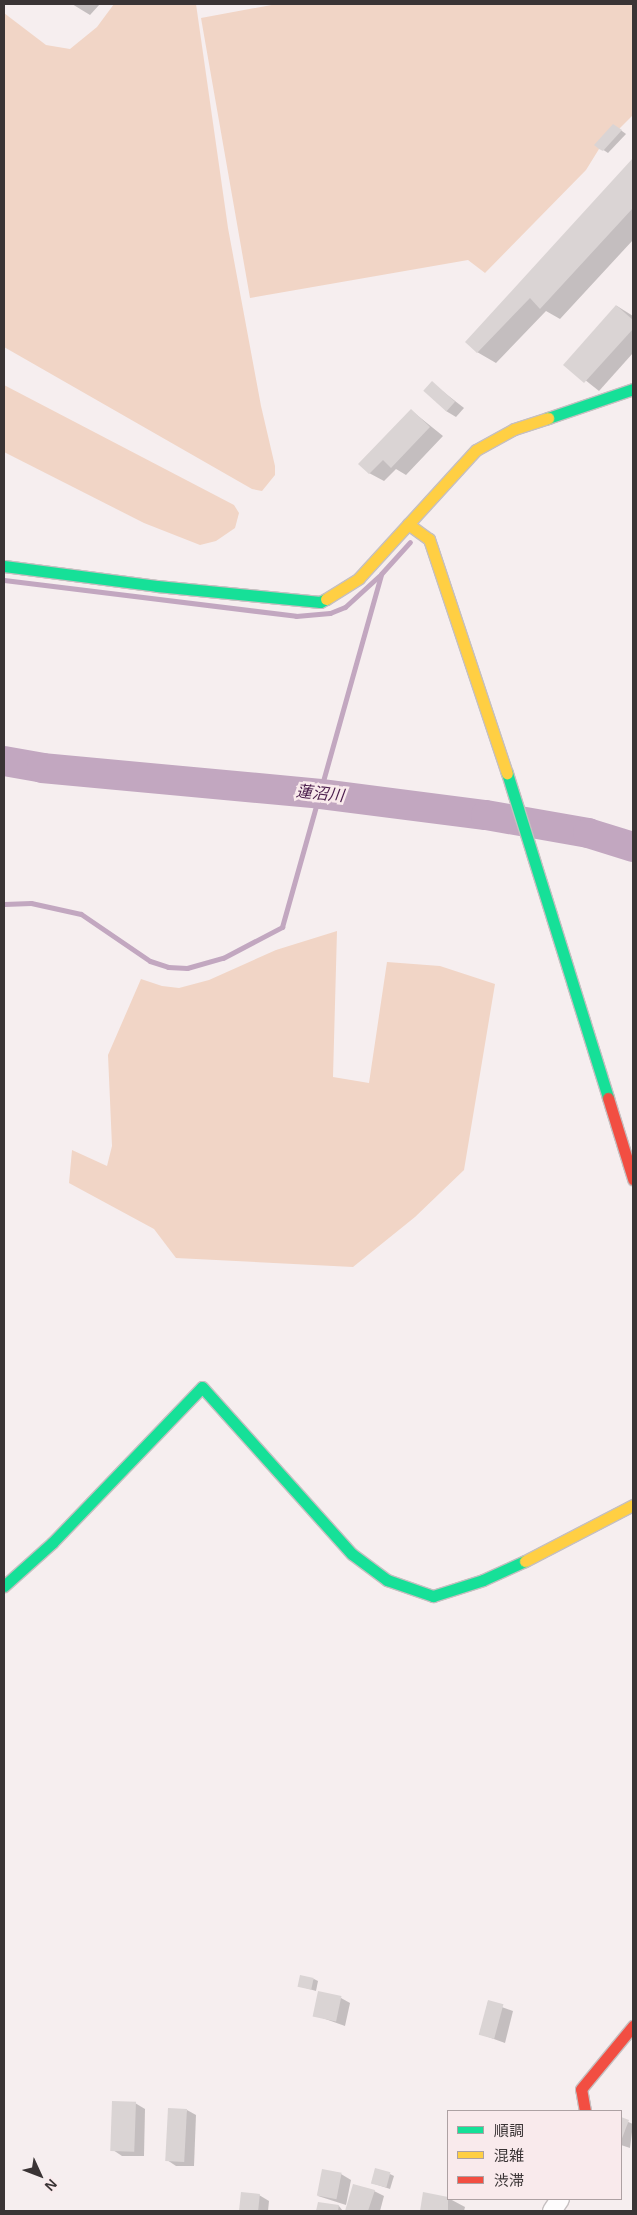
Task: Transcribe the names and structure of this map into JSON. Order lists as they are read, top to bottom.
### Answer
{
  "water": ["蓮沼川"],
  "legend": ["順調", "混雑", "渋滞"],
  "north": "bottom right"
}
